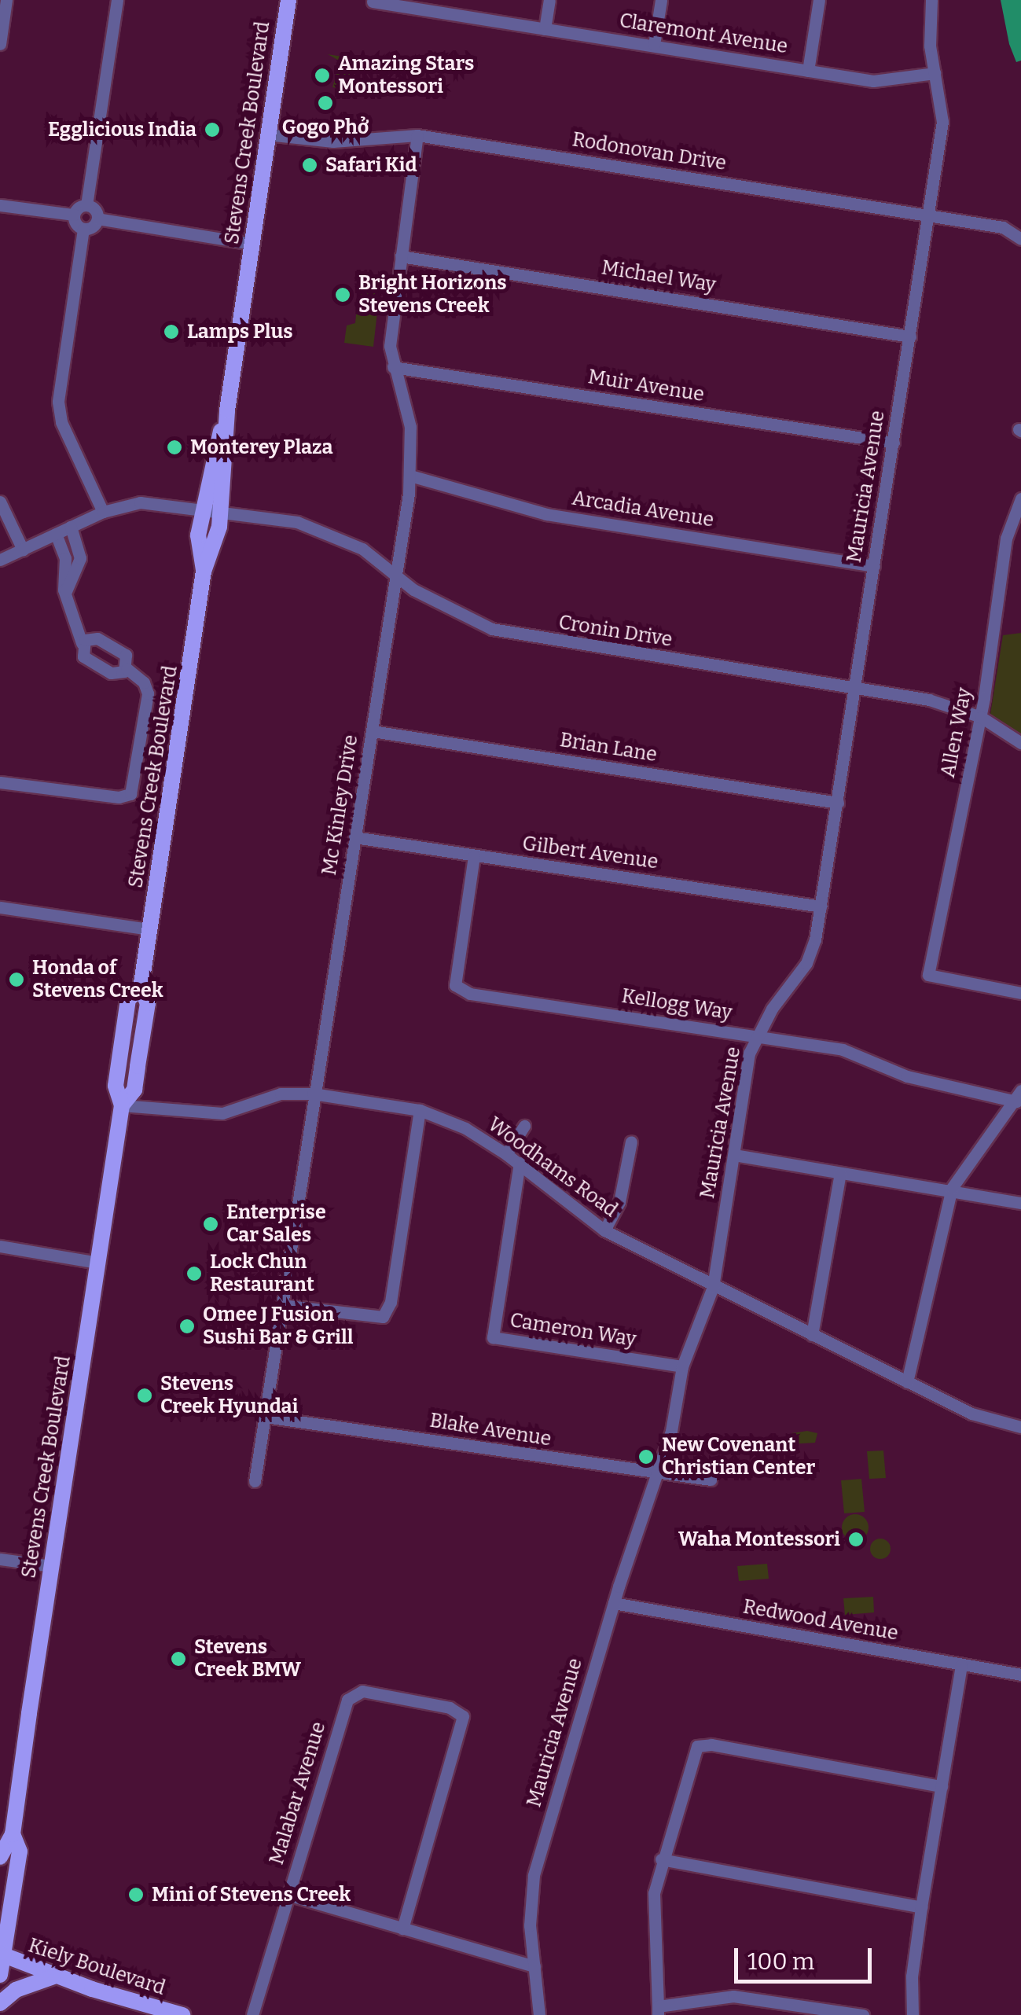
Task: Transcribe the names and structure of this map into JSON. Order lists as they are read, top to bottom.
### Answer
{
  "streets": {
    "main road": ["Stevens Creek Boulevard", "Kiely Boulevard"],
    "street": [
      "Claremont Avenue",
      "Rodonovan Drive",
      "Michael Way",
      "Muir Avenue",
      "Mauricia Avenue",
      "Arcadia Avenue",
      "Cronin Drive",
      "Allen Way",
      "Brian Lane",
      "Mc Kinley Drive",
      "Gilbert Avenue",
      "Kellogg Way",
      "Woodhams Road",
      "Cameron Way",
      "Blake Avenue",
      "Redwood Avenue",
      "Malabar Avenue"
    ]
  },
  "crossings": [
    ["Claremont Avenue", "Mauricia Avenue"],
    ["Stevens Creek Boulevard", "Rodonovan Drive"],
    ["Stevens Creek Boulevard", "Cronin Drive"],
    ["Stevens Creek Boulevard", "Woodhams Road"],
    ["Stevens Creek Boulevard", "Kiely Boulevard"],
    ["Rodonovan Drive", "Mauricia Avenue"],
    ["Rodonovan Drive", "Mc Kinley Drive"],
    ["Michael Way", "Mauricia Avenue"],
    ["Michael Way", "Mc Kinley Drive"],
    ["Muir Avenue", "Mauricia Avenue"],
    ["Muir Avenue", "Mc Kinley Drive"],
    ["Mauricia Avenue", "Arcadia Avenue"],
    ["Mauricia Avenue", "Cronin Drive"],
    ["Mauricia Avenue", "Brian Lane"],
    ["Mauricia Avenue", "Gilbert Avenue"],
    ["Mauricia Avenue", "Kellogg Way"],
    ["Mauricia Avenue", "Woodhams Road"],
    ["Mauricia Avenue", "Cameron Way"],
    ["Mauricia Avenue", "Blake Avenue"],
    ["Mauricia Avenue", "Redwood Avenue"],
    ["Arcadia Avenue", "Mc Kinley Drive"],
    ["Cronin Drive", "Allen Way"],
    ["Cronin Drive", "Mc Kinley Drive"],
    ["Brian Lane", "Mc Kinley Drive"],
    ["Mc Kinley Drive", "Gilbert Avenue"],
    ["Mc Kinley Drive", "Woodhams Road"],
    ["Mc Kinley Drive", "Blake Avenue"],
    ["Gilbert Avenue", "Kellogg Way"],
    ["Woodhams Road", "Cameron Way"]
  ],
  "places": [
    "Amazing Stars Montessori",
    "Gogo Phở",
    "Egglicious India",
    "Safari Kid",
    "Bright Horizons Stevens Creek",
    "Lamps Plus",
    "Monterey Plaza",
    "Honda of Stevens Creek",
    "Enterprise Car Sales",
    "Lock Chun Restaurant",
    "Omee J Fusion Sushi Bar & Grill",
    "Stevens Creek Hyundai",
    "New Covenant Christian Center",
    "Waha Montessori",
    "Stevens Creek BMW",
    "Mini of Stevens Creek"
  ],
  "scale_bar": "100 m"
}
